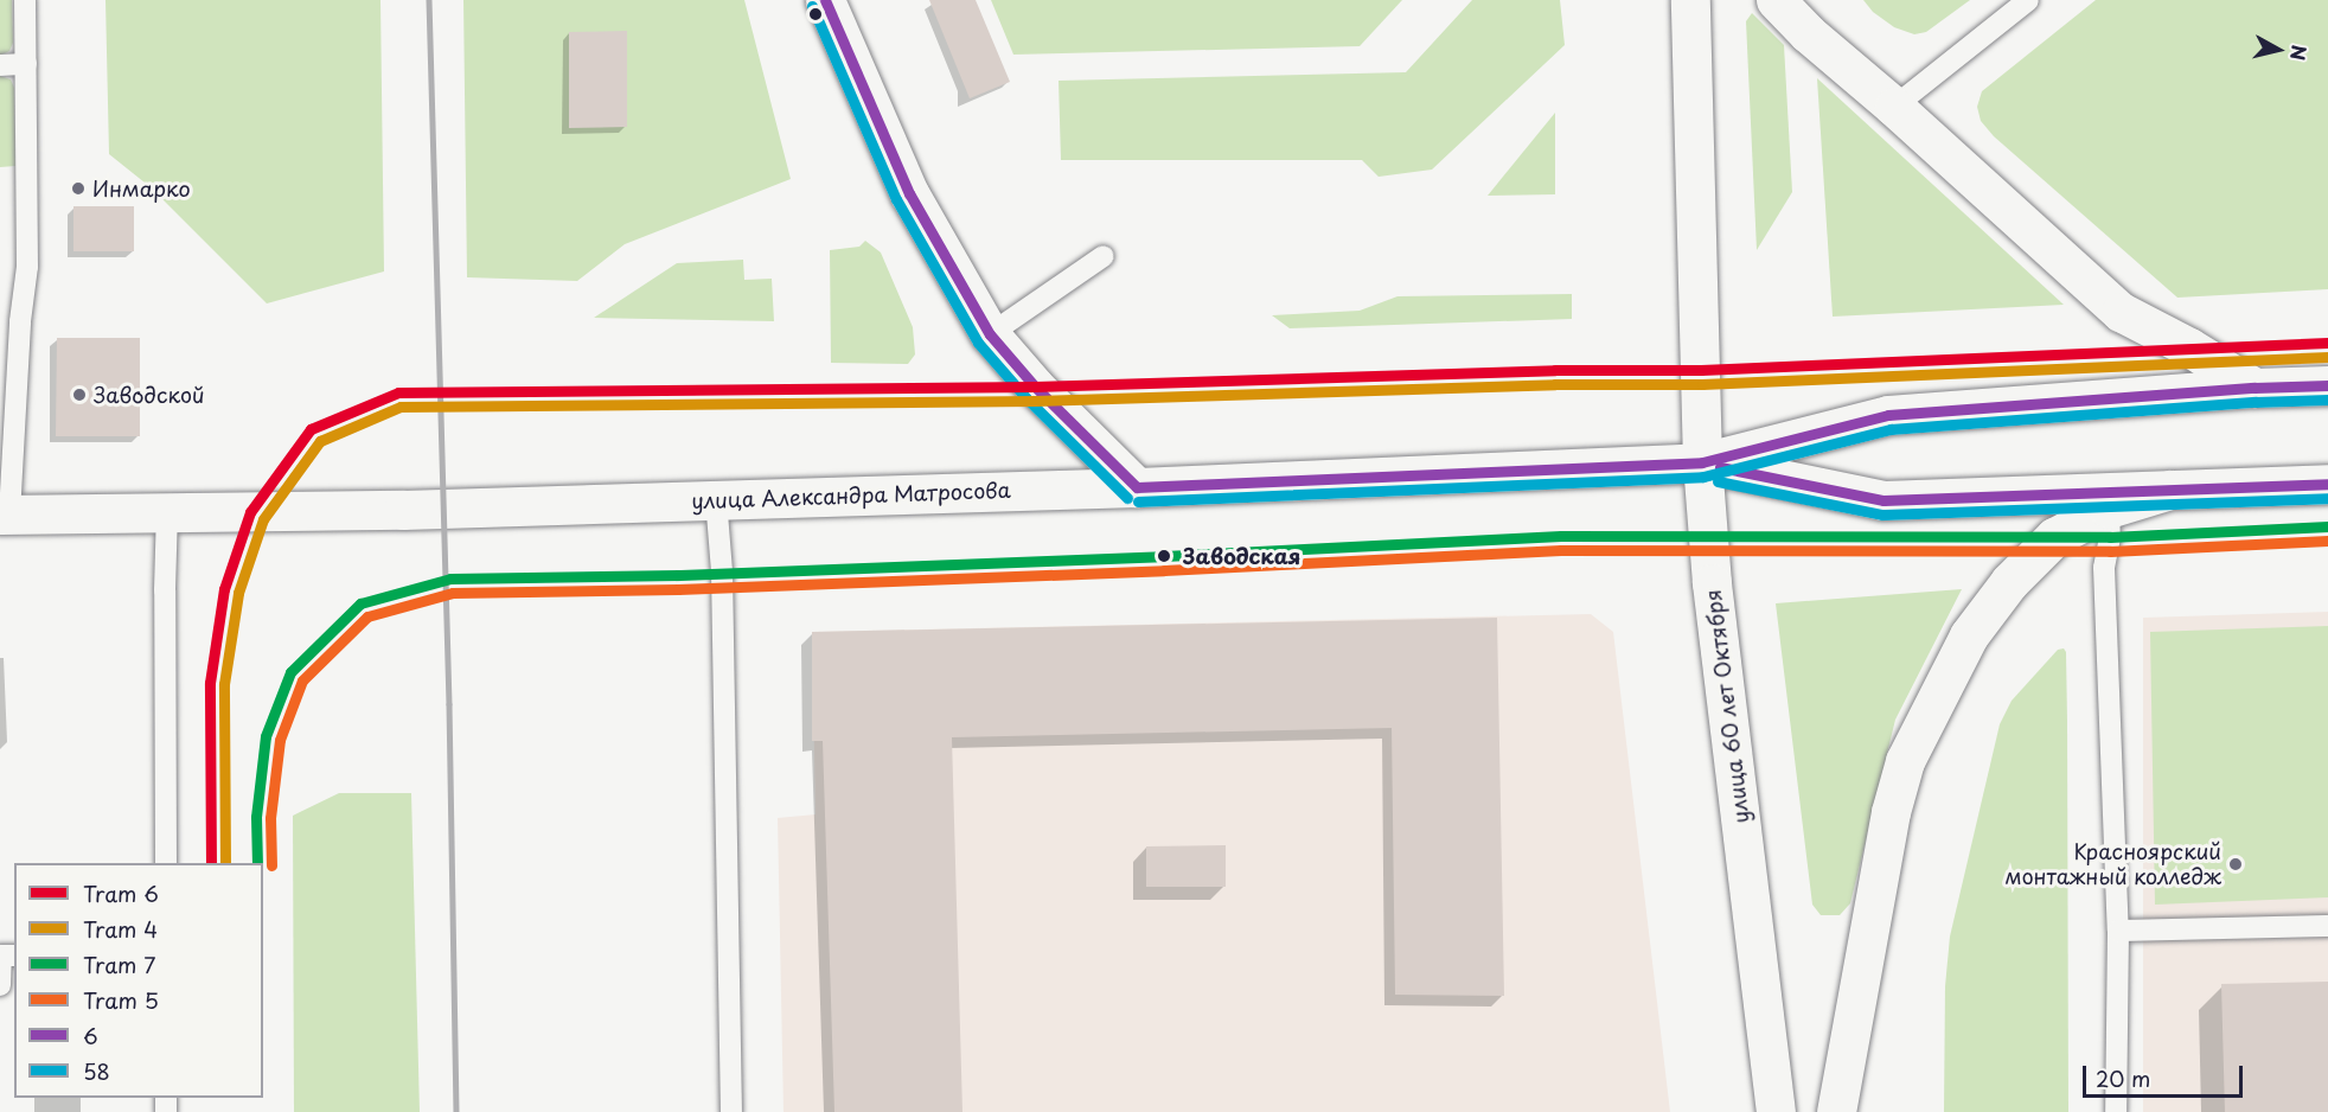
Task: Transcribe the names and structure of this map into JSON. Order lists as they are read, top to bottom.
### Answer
{
  "streets": {
    "main road": ["улица Александра Матросова", "улица 60 лет Октября"]
  },
  "crossings": [
    ["улица Александра Матросова", "улица 60 лет Октября"]
  ],
  "places": [
    "Инмарко",
    "Заводской",
    "Заводская",
    "Красноярский монтажный колледж"
  ],
  "lines": [
    "transit line 6",
    "transit line 58",
    "tram line 6",
    "tram line 4",
    "tram line 7",
    "tram line 5"
  ],
  "legend": [
    "Tram 6",
    "Tram 4",
    "Tram 7",
    "Tram 5",
    "6",
    "58"
  ],
  "scale_bar": "20 m",
  "north": "right"
}
